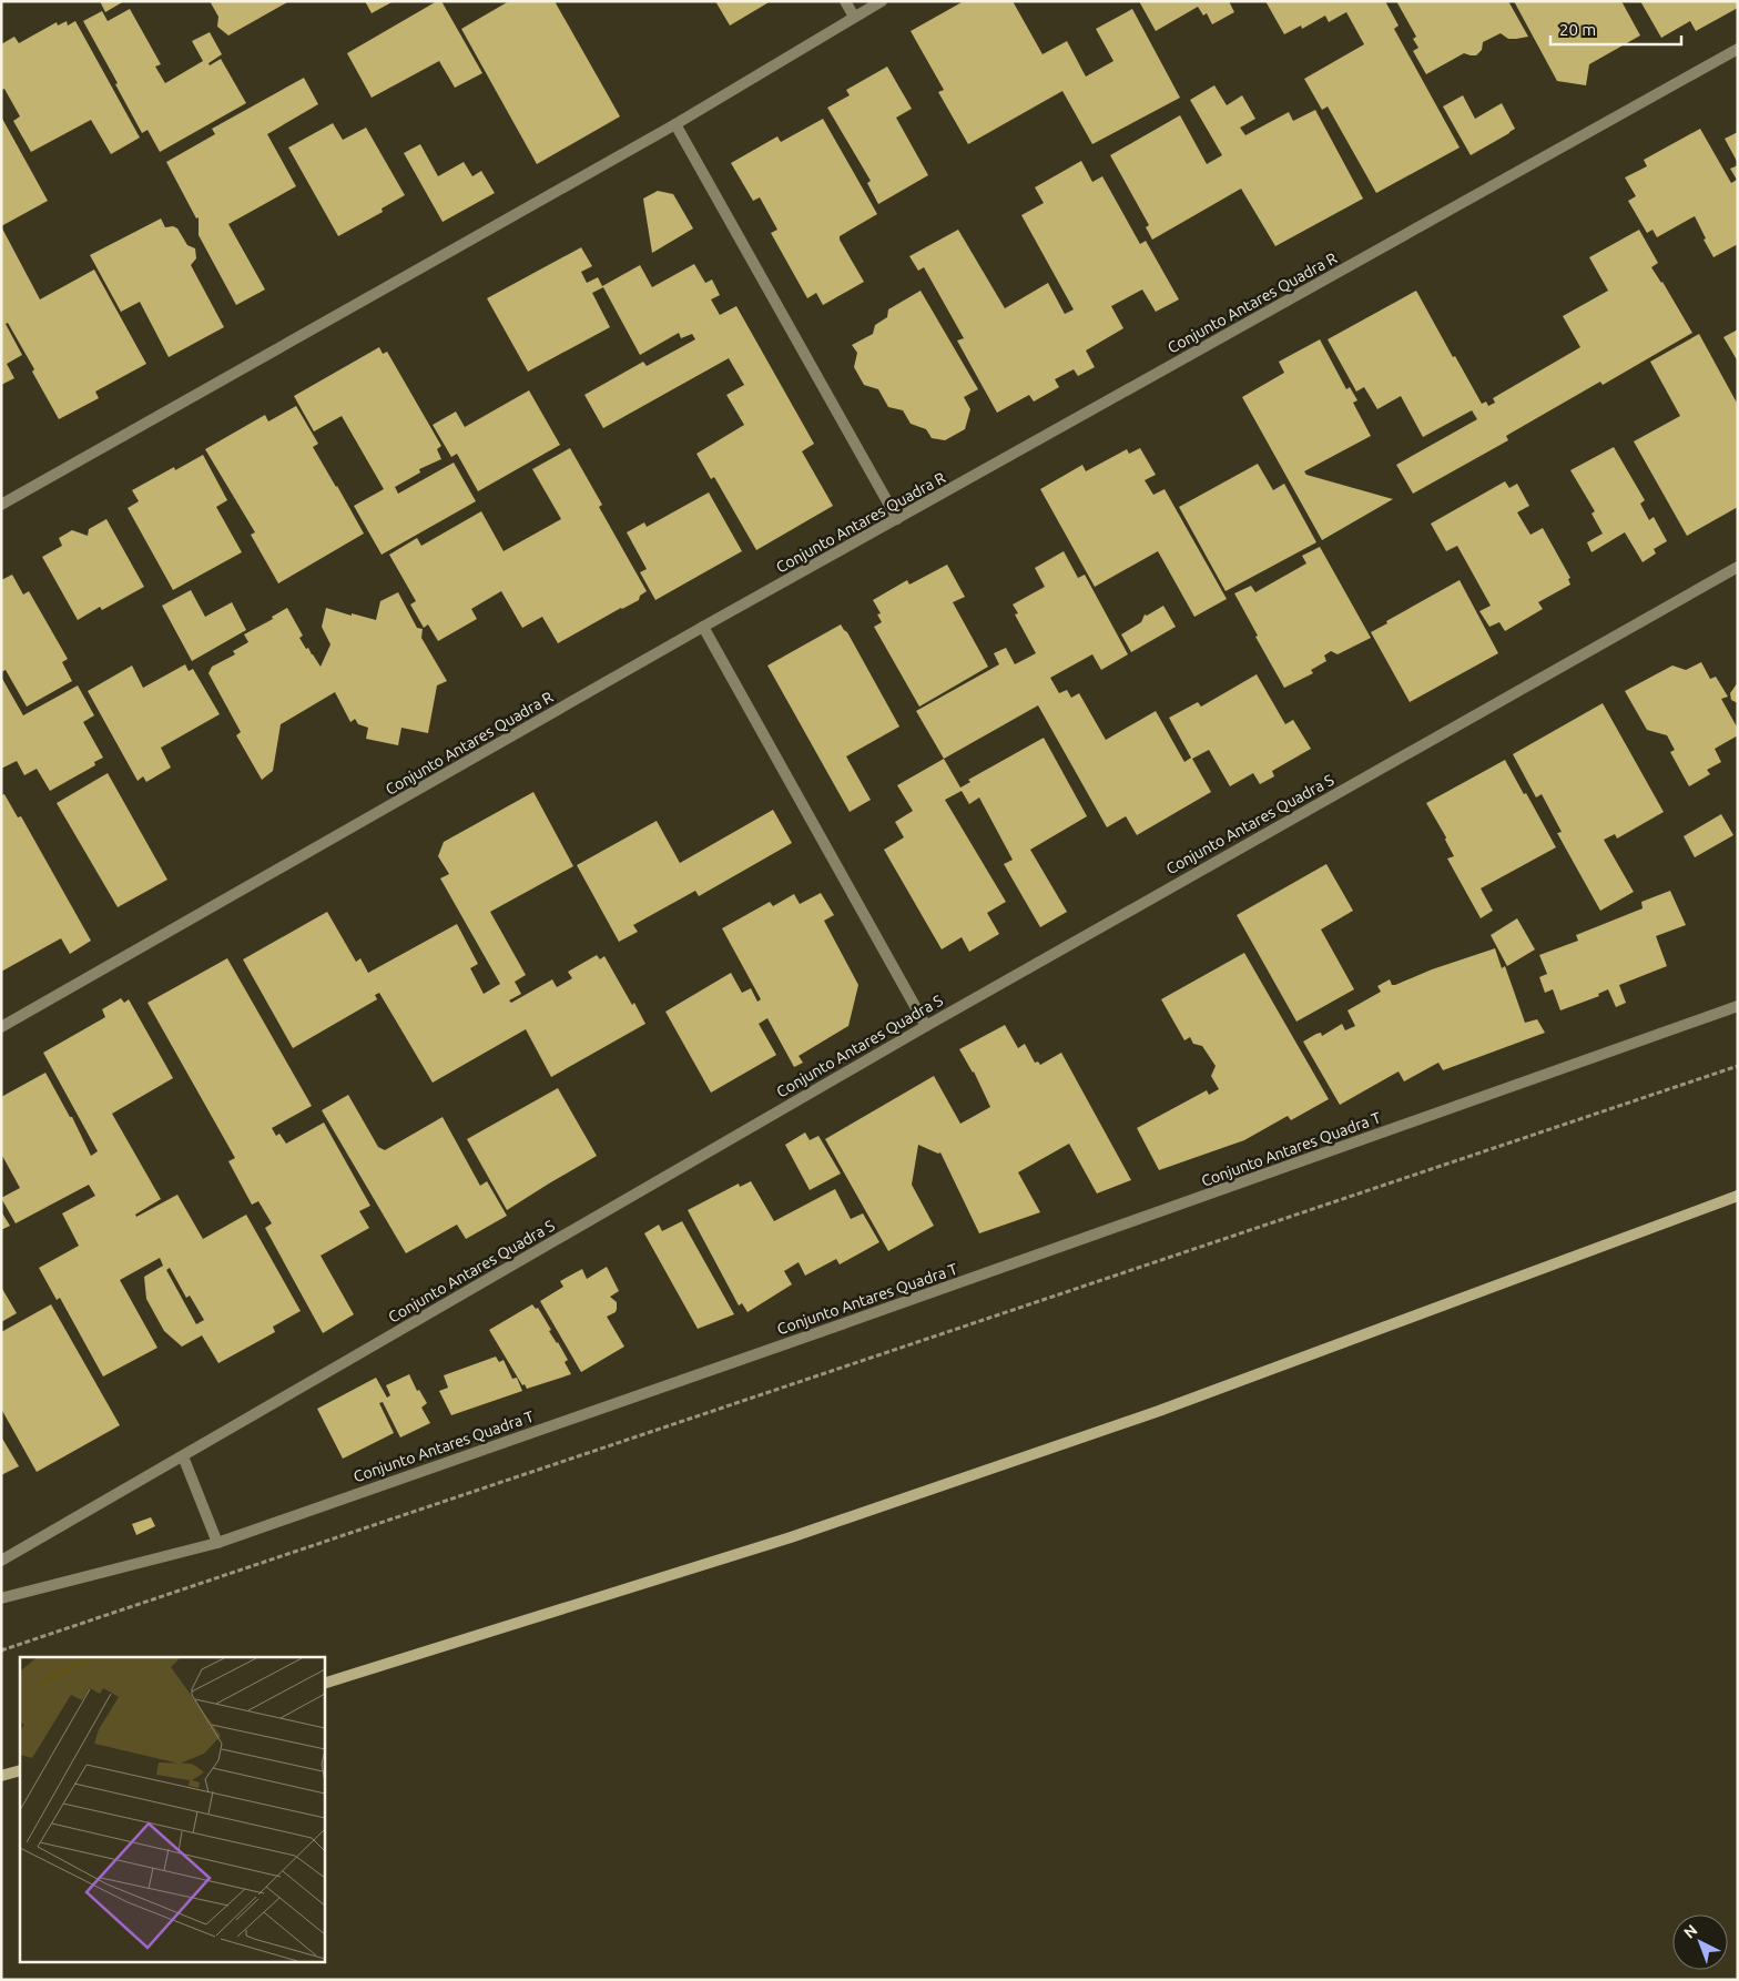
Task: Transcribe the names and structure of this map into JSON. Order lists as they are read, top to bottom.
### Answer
{
  "streets": {
    "street": ["Conjunto Antares Quadra R", "Conjunto Antares Quadra S", "Conjunto Antares Quadra T"]
  },
  "scale_bar": "20 m",
  "north": "top left"
}
